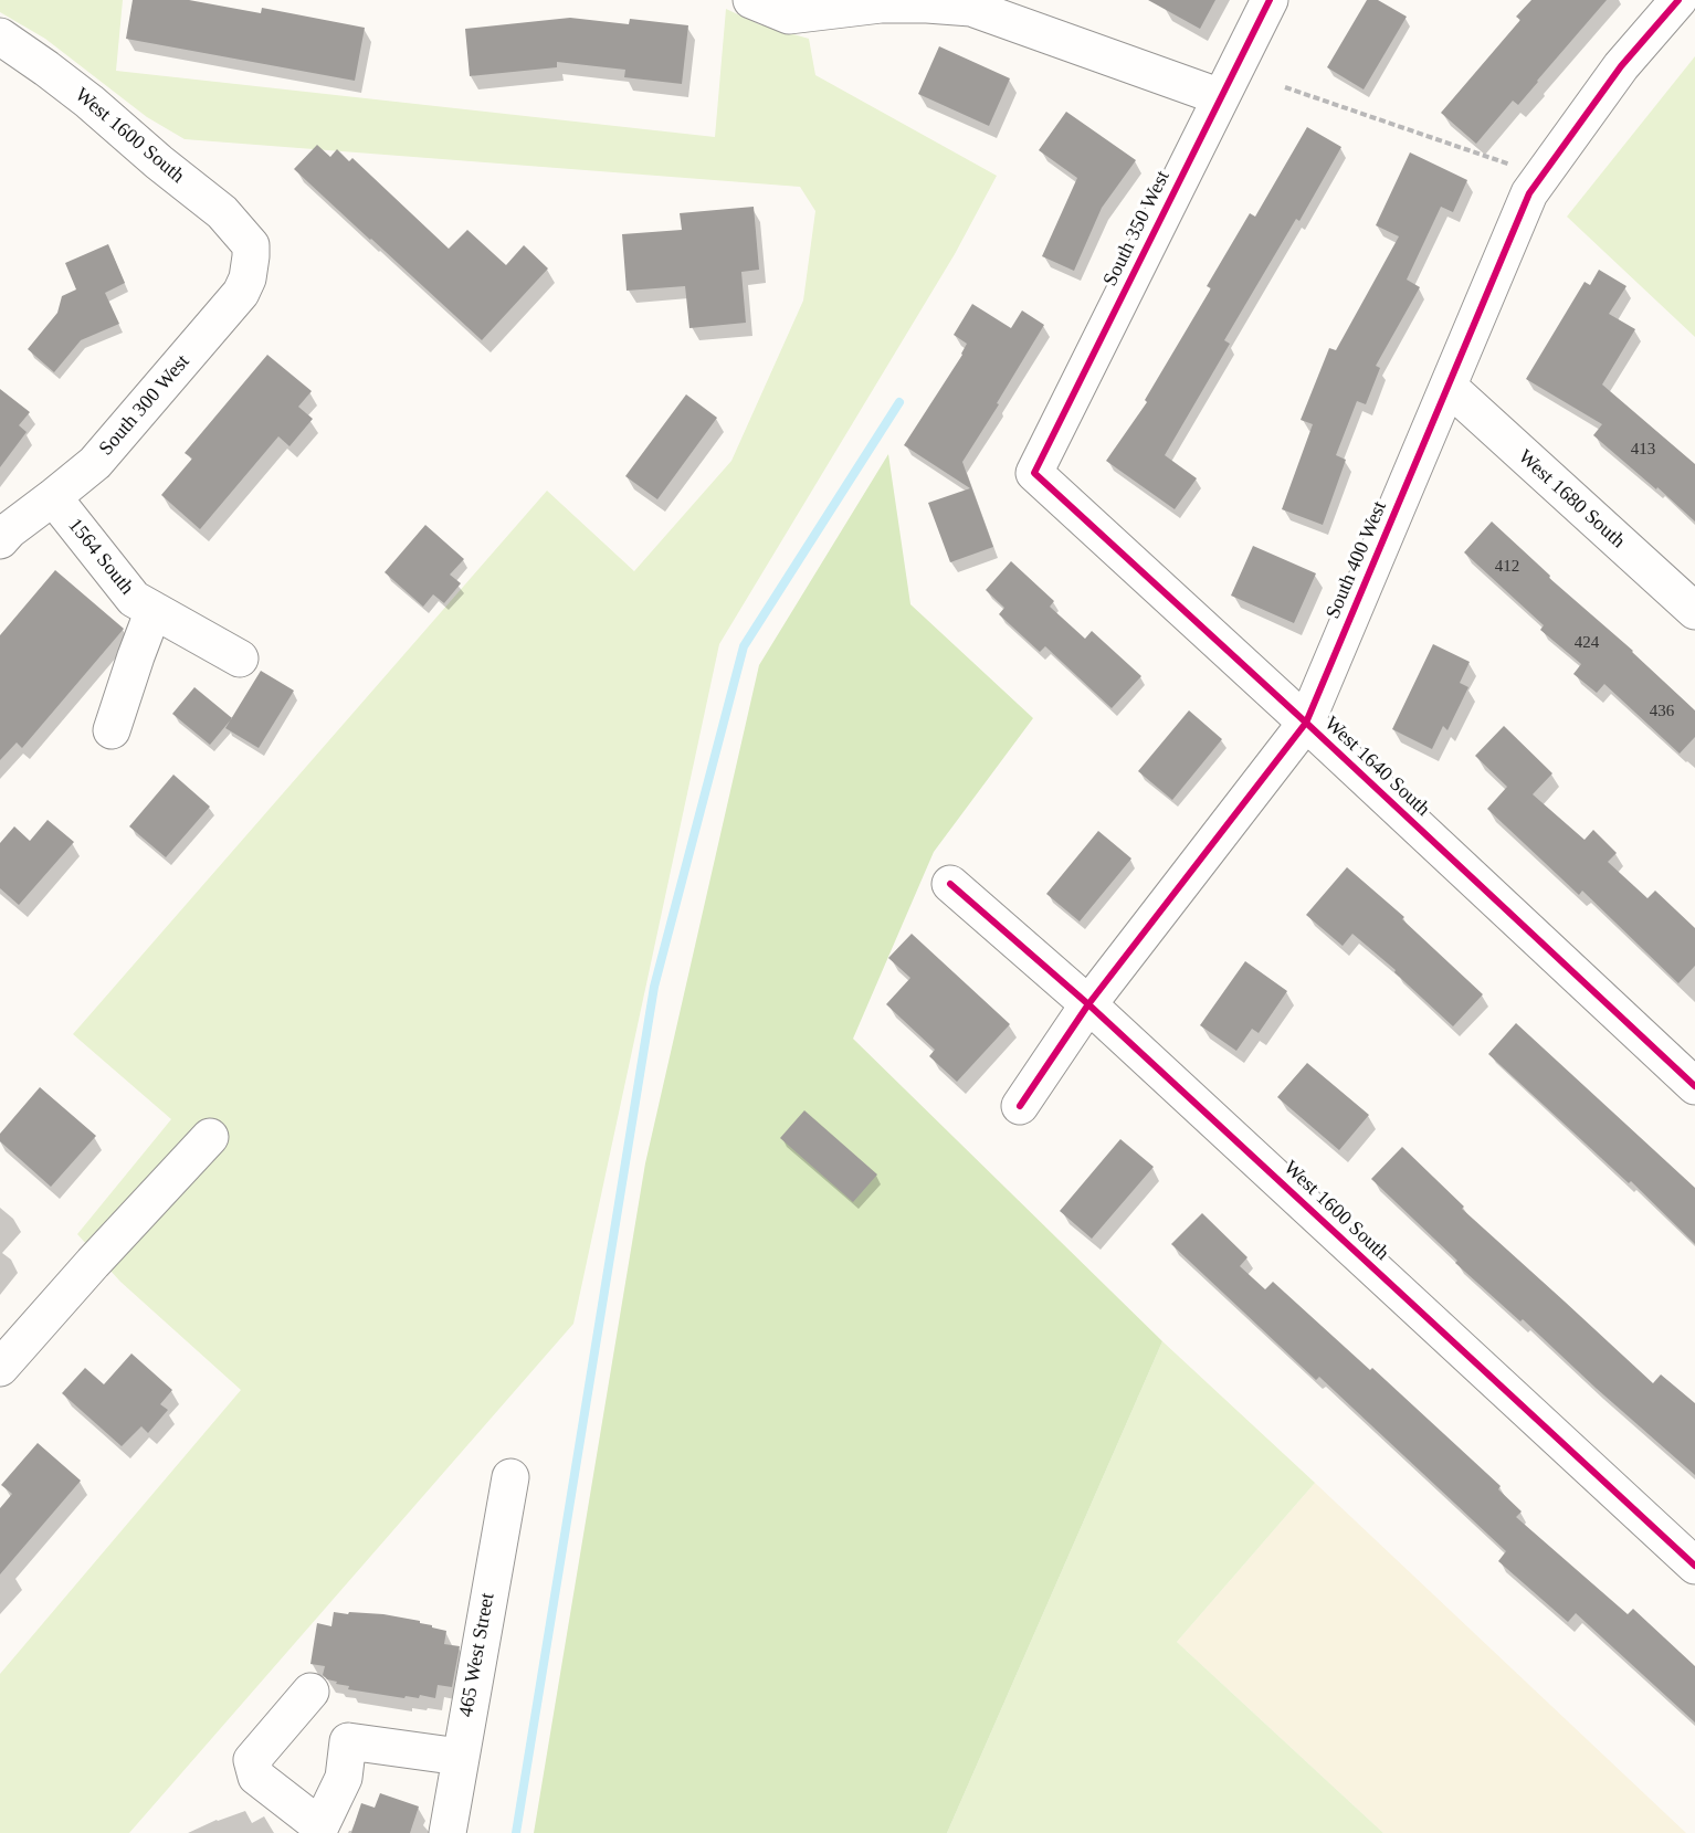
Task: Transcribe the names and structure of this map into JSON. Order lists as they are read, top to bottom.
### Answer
{
  "streets": {
    "street": [
      "West 1600 South",
      "South 350 West",
      "South 300 West",
      "West 1680 South",
      "1564 South",
      "South 400 West",
      "West 1640 South",
      "465 West Street"
    ]
  },
  "crossings": [
    ["West 1600 South", "South 300 West"],
    ["West 1600 South", "South 400 West"],
    ["South 350 West", "West 1640 South"],
    ["South 300 West", "1564 South"],
    ["West 1680 South", "South 400 West"],
    ["South 400 West", "West 1640 South"]
  ],
  "house_numbers": [
    "413",
    "412",
    "424",
    "436"
  ]
}
